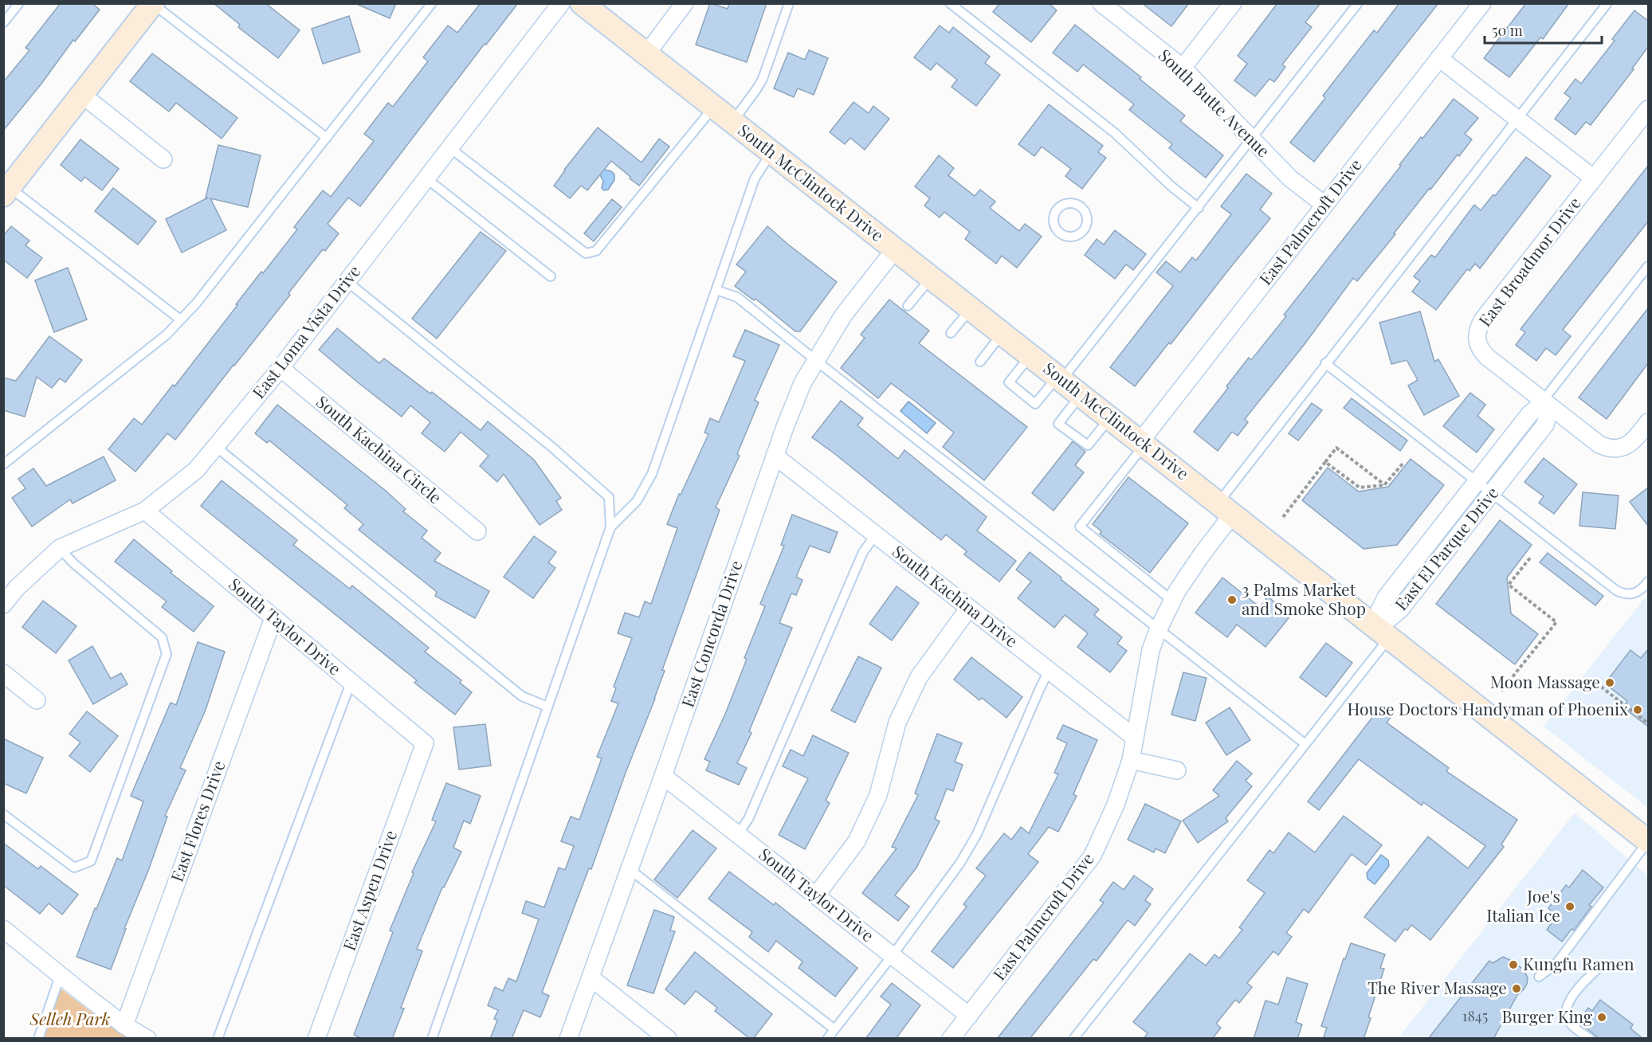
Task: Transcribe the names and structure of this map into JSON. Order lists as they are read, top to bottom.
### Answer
{
  "streets": {
    "main road": ["South McClintock Drive"],
    "street": [
      "South Butte Avenue",
      "East Palmcroft Drive",
      "East Broadmor Drive",
      "East Loma Vista Drive",
      "South Kachina Circle",
      "East El Parque Drive",
      "South Kachina Drive",
      "South Taylor Drive",
      "East Concorda Drive",
      "East Flores Drive",
      "East Aspen Drive"
    ]
  },
  "crossings": [
    ["South Butte Avenue", "East Palmcroft Drive"],
    ["South McClintock Drive", "East Palmcroft Drive"],
    ["South McClintock Drive", "East El Parque Drive"],
    ["South McClintock Drive", "East Concorda Drive"],
    ["East Palmcroft Drive", "South Kachina Drive"],
    ["East Palmcroft Drive", "South Taylor Drive"],
    ["East Broadmor Drive", "East El Parque Drive"],
    ["East Loma Vista Drive", "South Kachina Circle"],
    ["East Loma Vista Drive", "South Taylor Drive"],
    ["South Kachina Drive", "East Concorda Drive"],
    ["South Taylor Drive", "East Concorda Drive"],
    ["South Taylor Drive", "East Flores Drive"],
    ["South Taylor Drive", "East Aspen Drive"]
  ],
  "parks": ["Selleh Park"],
  "places": [
    "3 Palms Market and Smoke Shop",
    "Moon Massage",
    "House Doctors Handyman of Phoenix",
    "Joe's Italian Ice",
    "Kungfu Ramen",
    "The River Massage",
    "Burger King"
  ],
  "house_numbers": ["1845"],
  "scale_bar": "50 m"
}
